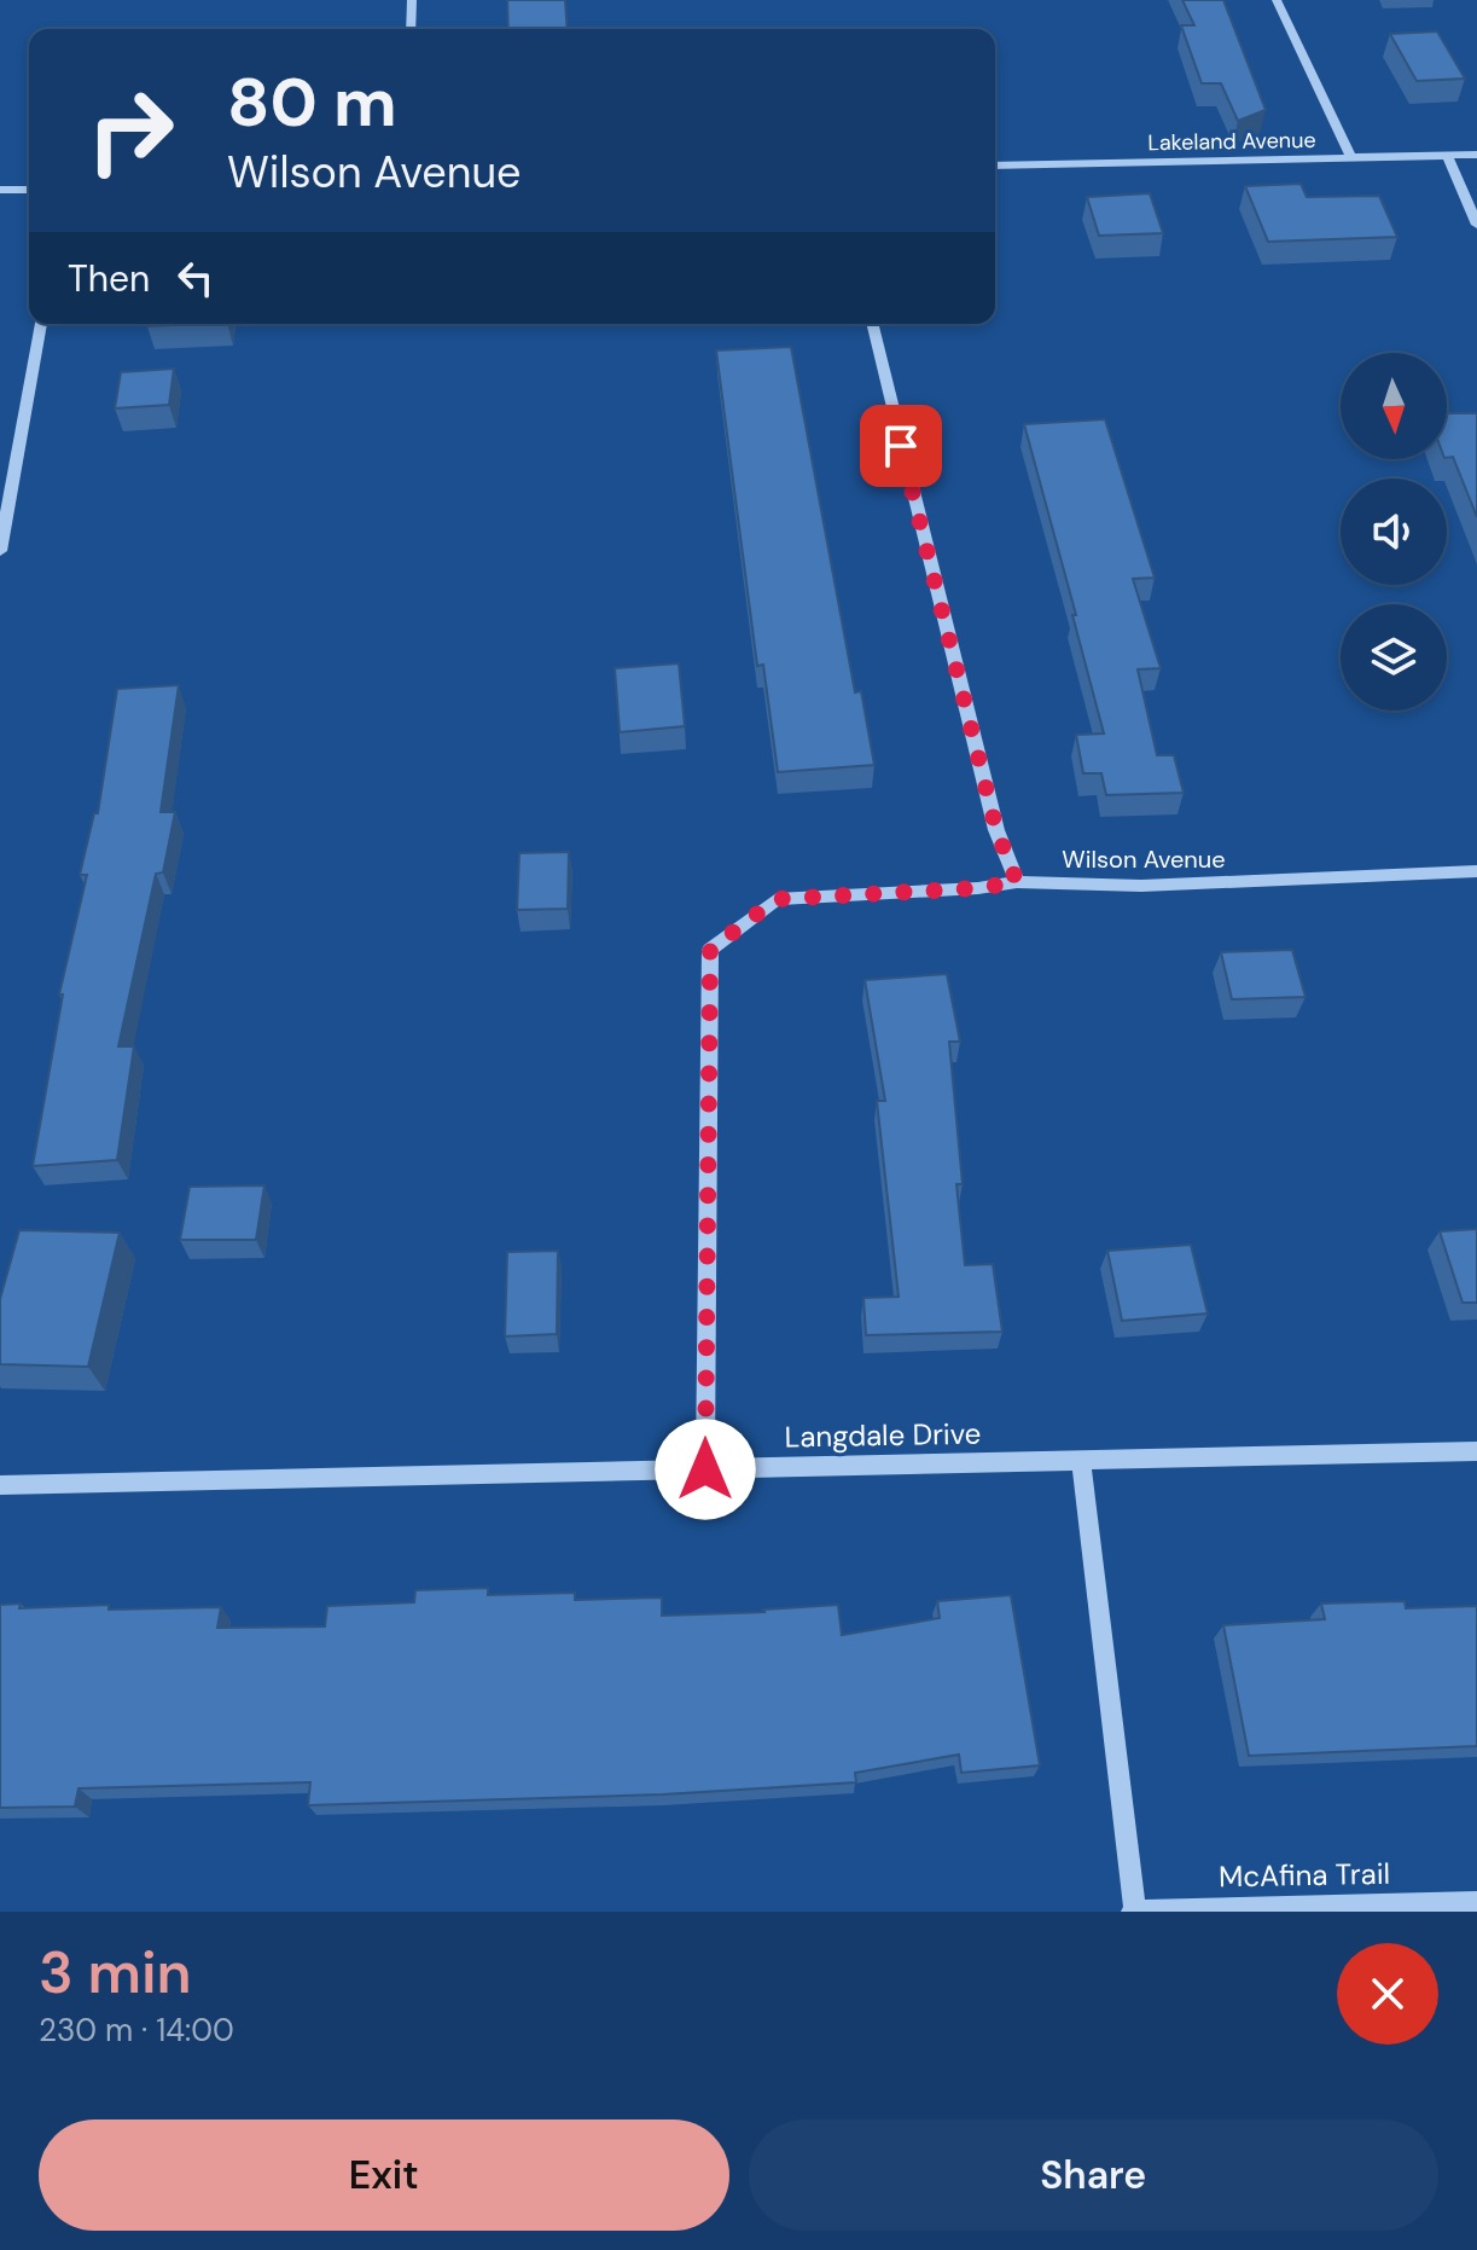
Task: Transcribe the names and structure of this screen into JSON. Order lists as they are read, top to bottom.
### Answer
{
  "streets": {
    "street": [
      "Lakeland Avenue",
      "Wilson Avenue",
      "Langdale Drive",
      "McAfina Trail"
    ]
  },
  "crossings": [
    ["Wilson Avenue", "Langdale Drive"]
  ],
  "north": "bottom",
  "page": {
    "turn": ["80 m", "Wilson Avenue"],
    "then": "Then",
    "heading": ["3 min", "230 m · 14:00"],
    "buttons": ["Exit", "Share"]
  }
}
